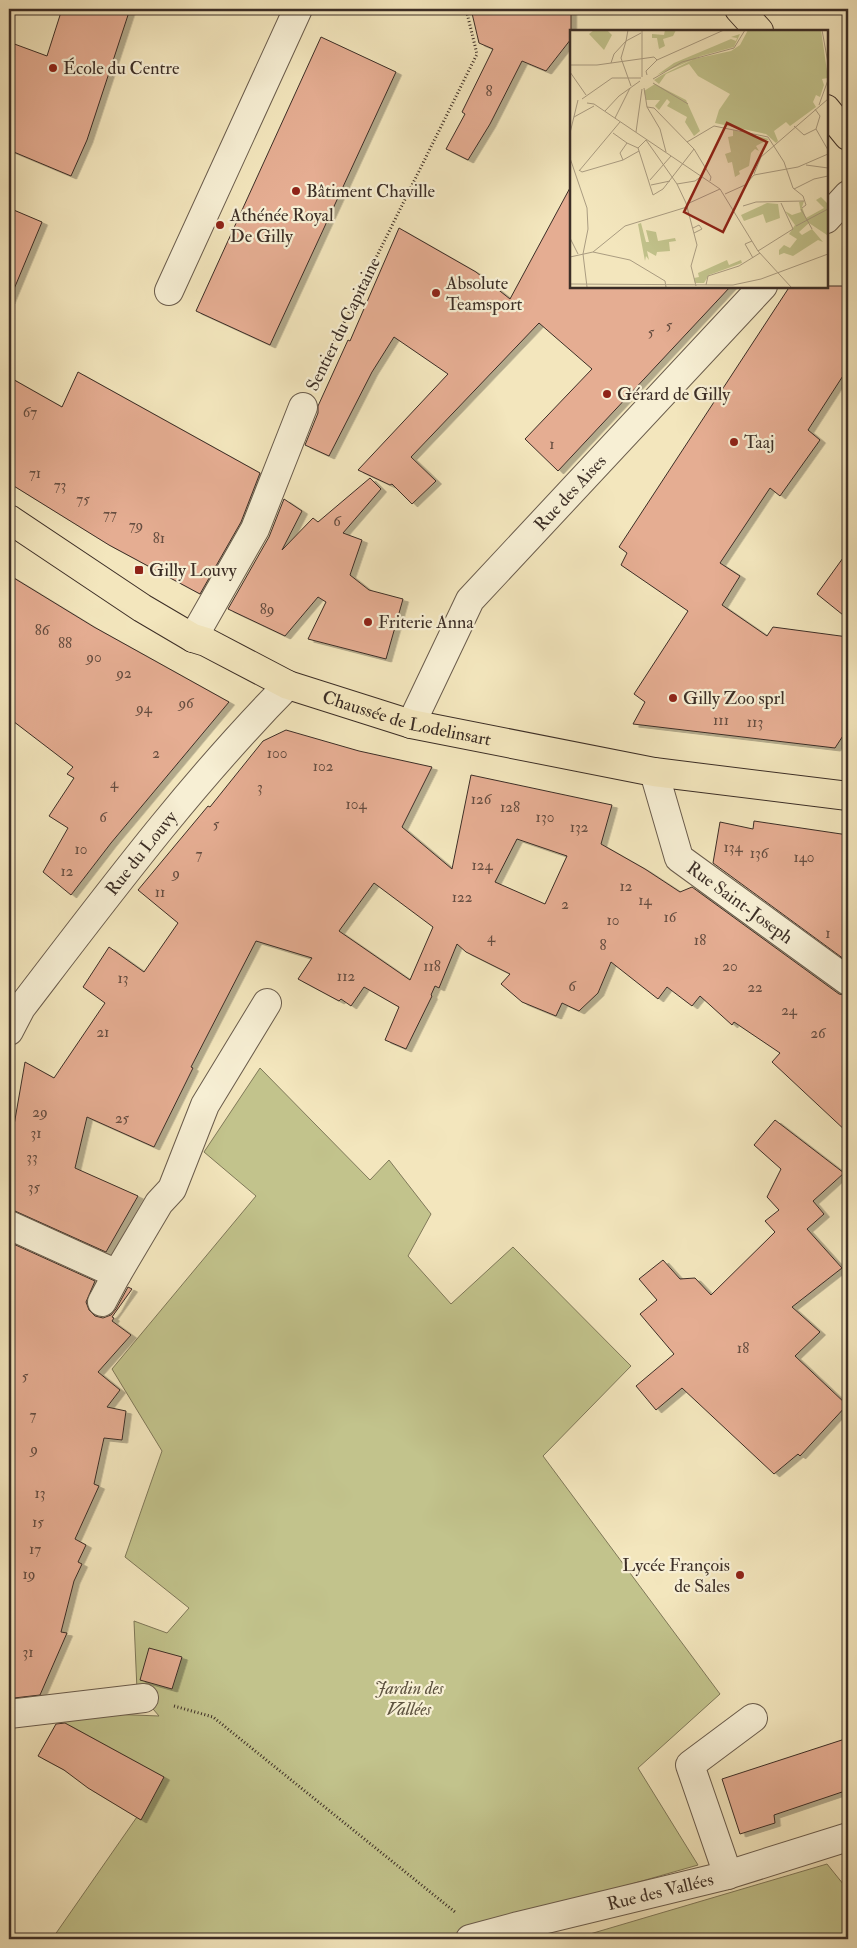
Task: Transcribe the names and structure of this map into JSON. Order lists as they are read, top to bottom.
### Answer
{
  "streets": {
    "main road": ["Chaussée de Lodelinsart"],
    "street": [
      "Sentier du Capitaine",
      "Rue des Aises",
      "Rue du Louvy",
      "Rue Saint-Joseph",
      "Rue des Vallées"
    ]
  },
  "crossings": [
    ["Sentier du Capitaine", "Chaussée de Lodelinsart"],
    ["Rue des Aises", "Chaussée de Lodelinsart"],
    ["Chaussée de Lodelinsart", "Rue du Louvy"],
    ["Chaussée de Lodelinsart", "Rue Saint-Joseph"]
  ],
  "parks": ["Jardin des Vallées"],
  "places": {
    "other": [
      "École du Centre",
      "Bâtiment Chaville",
      "Athénée Royal De Gilly",
      "Absolute Teamsport",
      "Gérard de Gilly",
      "Taaj",
      "Friterie Anna",
      "Gilly Zoo sprl",
      "Lycée François de Sales"
    ],
    "transit": ["Gilly Louvy"]
  },
  "house_numbers": [
    "8",
    "5",
    "5",
    "67",
    "1",
    "71",
    "73",
    "75",
    "77",
    "6",
    "79",
    "81",
    "89",
    "86",
    "88",
    "90",
    "92",
    "96",
    "94",
    "111",
    "113",
    "2",
    "100",
    "102",
    "4",
    "3",
    "126",
    "104",
    "128",
    "6",
    "130",
    "5",
    "132",
    "134",
    "10",
    "136",
    "7",
    "140",
    "124",
    "12",
    "9",
    "12",
    "11",
    "122",
    "14",
    "2",
    "16",
    "10",
    "1",
    "4",
    "18",
    "8",
    "118",
    "20",
    "112",
    "13",
    "6",
    "22",
    "24",
    "21",
    "26",
    "29",
    "25",
    "31",
    "33",
    "35",
    "18",
    "5",
    "7",
    "9",
    "13",
    "15",
    "17",
    "19",
    "31"
  ]
}
